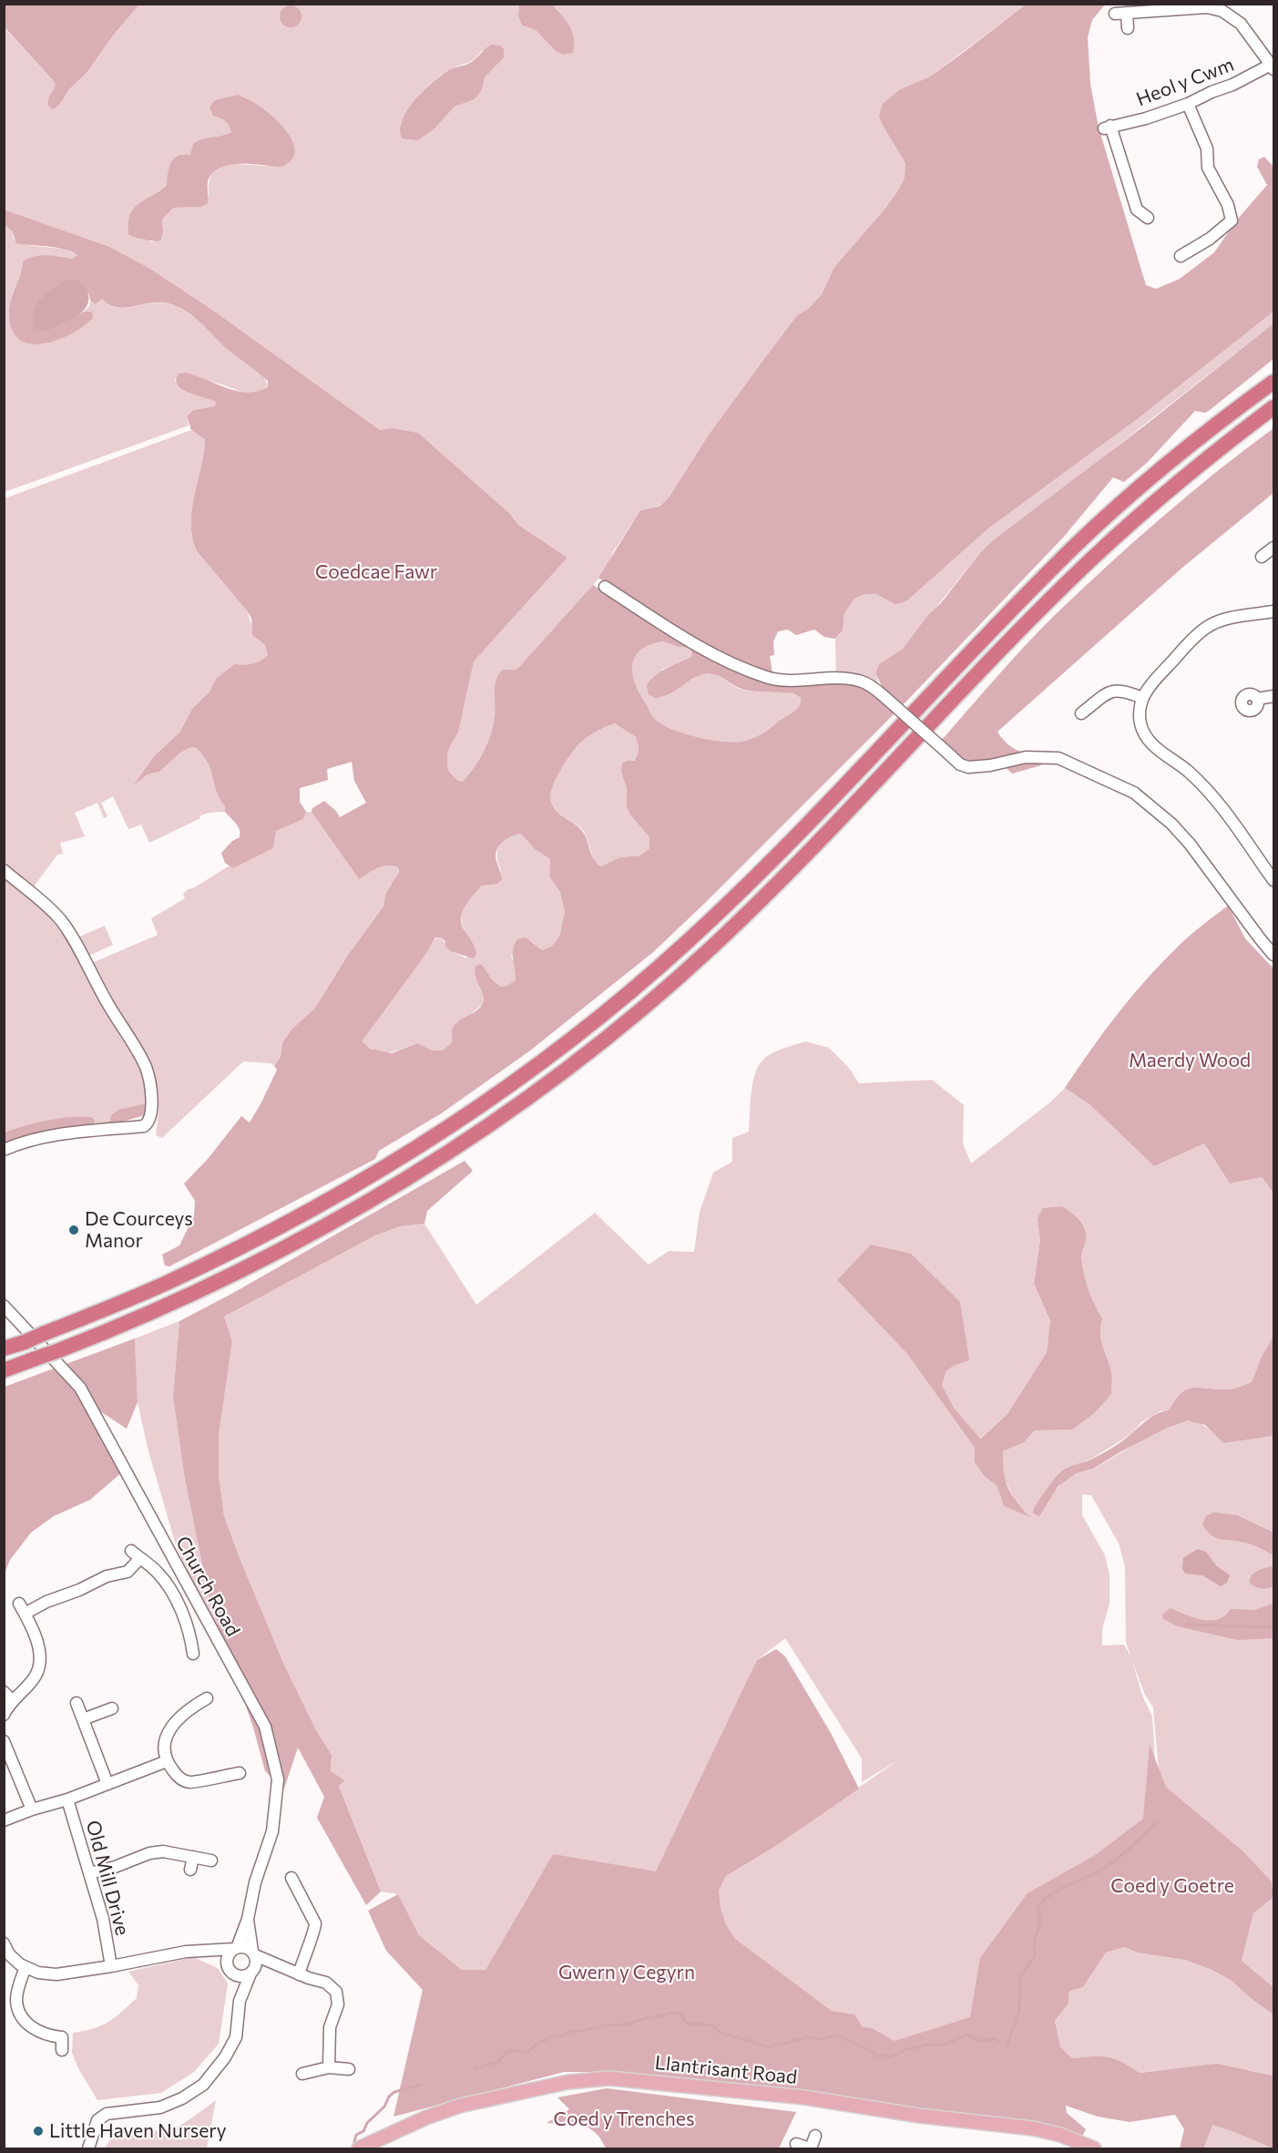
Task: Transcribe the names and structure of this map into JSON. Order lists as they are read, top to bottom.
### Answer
{
  "streets": {
    "main road": ["Llantrisant Road"],
    "street": ["Heol y Cwm", "Church Road", "Old Mill Drive"]
  },
  "parks": [
    "Coedcae Fawr",
    "Maerdy Wood",
    "Coed y Goetre",
    "Gwern y Cegyrn",
    "Coed y Trenches"
  ],
  "places": ["De Courceys Manor", "Little Haven Nursery"]
}
